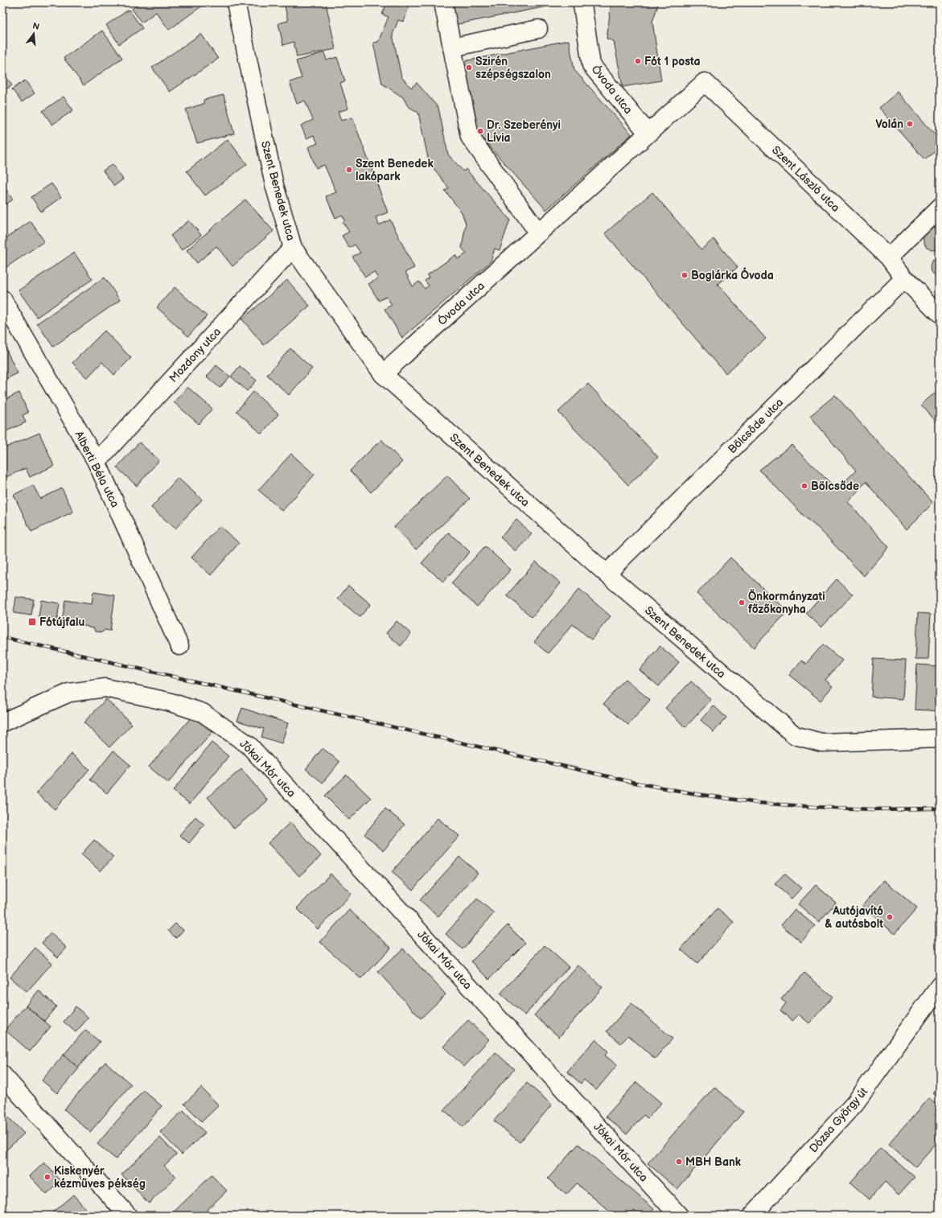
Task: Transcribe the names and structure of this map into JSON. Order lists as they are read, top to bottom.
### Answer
{
  "streets": {
    "street": [
      "Óvoda utca",
      "Szent László utca",
      "Szent Benedek utca",
      "Mozdony utca",
      "Bölcsőde utca",
      "Alberti Béla utca",
      "Jókai Mór utca",
      "Dózsa György út"
    ]
  },
  "crossings": [
    ["Óvoda utca", "Szent László utca"],
    ["Óvoda utca", "Szent Benedek utca"],
    ["Szent László utca", "Bölcsőde utca"],
    ["Szent Benedek utca", "Mozdony utca"],
    ["Szent Benedek utca", "Bölcsőde utca"],
    ["Mozdony utca", "Alberti Béla utca"]
  ],
  "places": {
    "other": [
      "Fót 1 posta",
      "Szirén szépségszalon",
      "Volán",
      "Dr. Szeberényi Lívia",
      "Szent Benedek lakópark",
      "Boglárka Óvoda",
      "Bölcsőde",
      "Önkormányzati főzőkonyha",
      "Autójavító & autósbolt",
      "MBH Bank",
      "Kiskenyér kézműves pékség"
    ],
    "transit": ["Fótújfalu"]
  },
  "north": "top"
}
